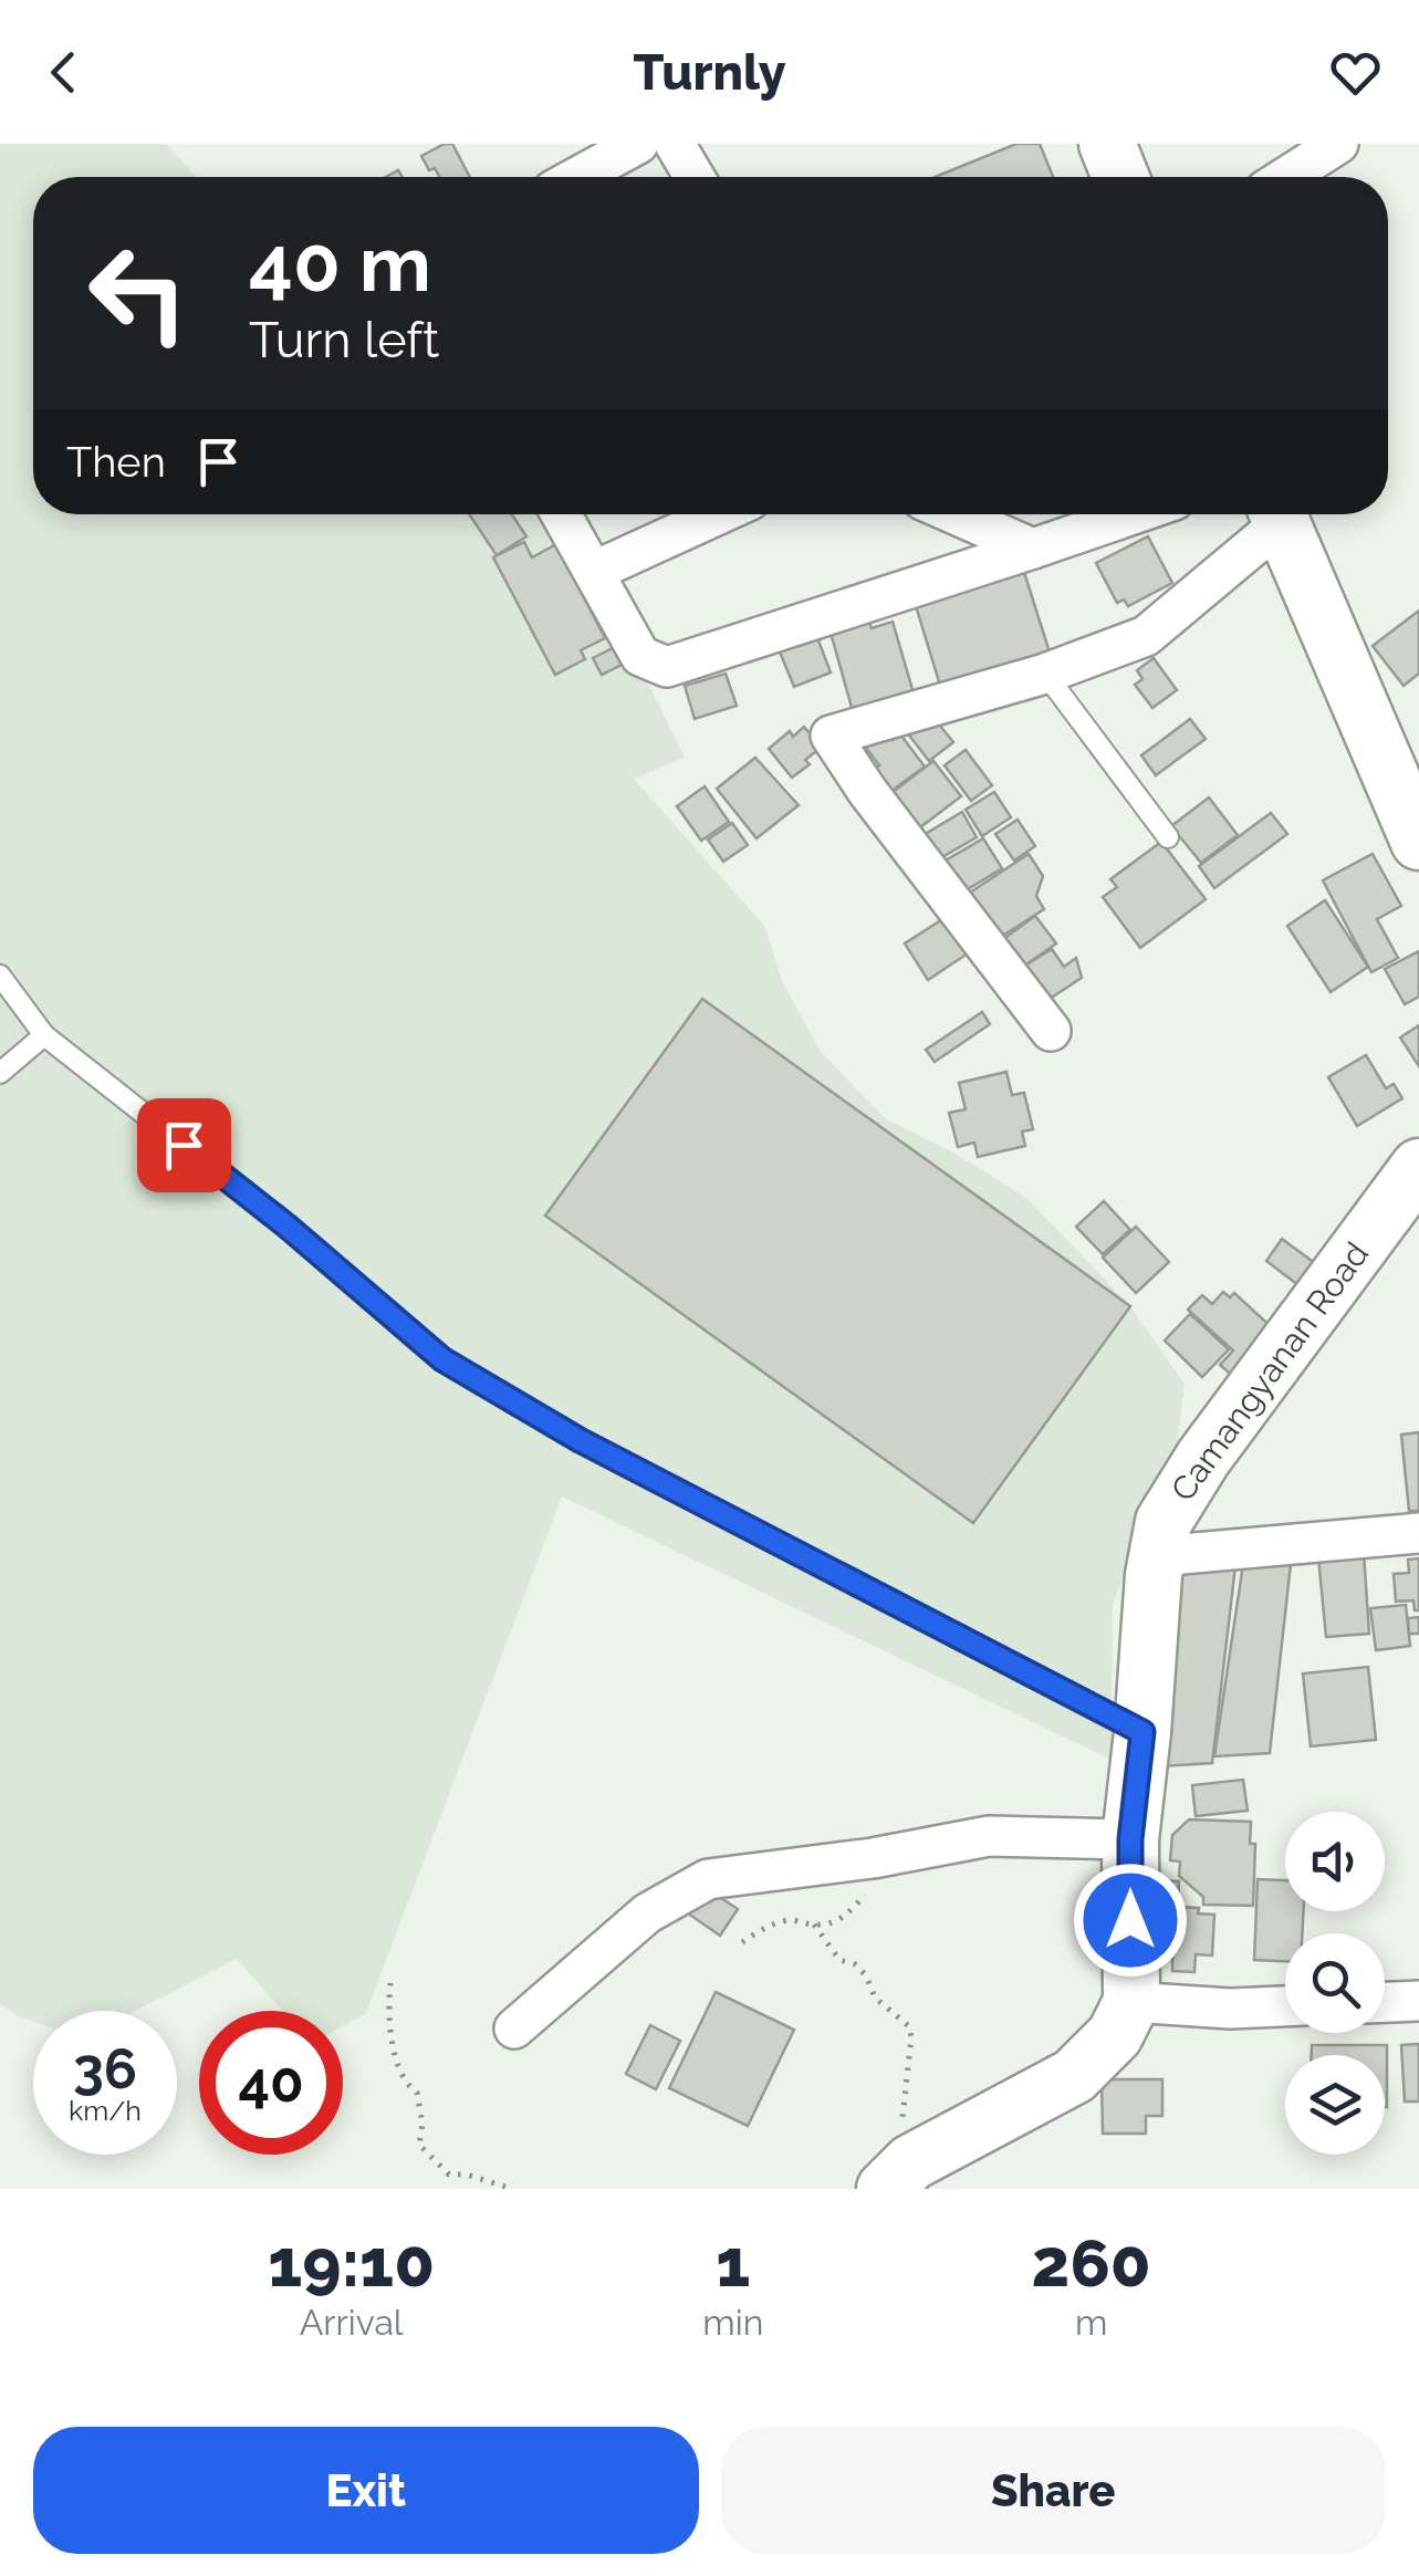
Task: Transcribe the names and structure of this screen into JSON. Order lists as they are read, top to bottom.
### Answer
{
  "streets": {
    "street": ["Camangyanan Road"]
  },
  "page": {
    "header": "Turnly",
    "turn": ["40 m", "Turn left"],
    "then": "Then",
    "speed": "36 km/h",
    "limit": "40",
    "eta": [
      "19:10",
      "Arrival",
      "1",
      "min",
      "260",
      "m"
    ],
    "buttons": ["Exit", "Share"]
  }
}
